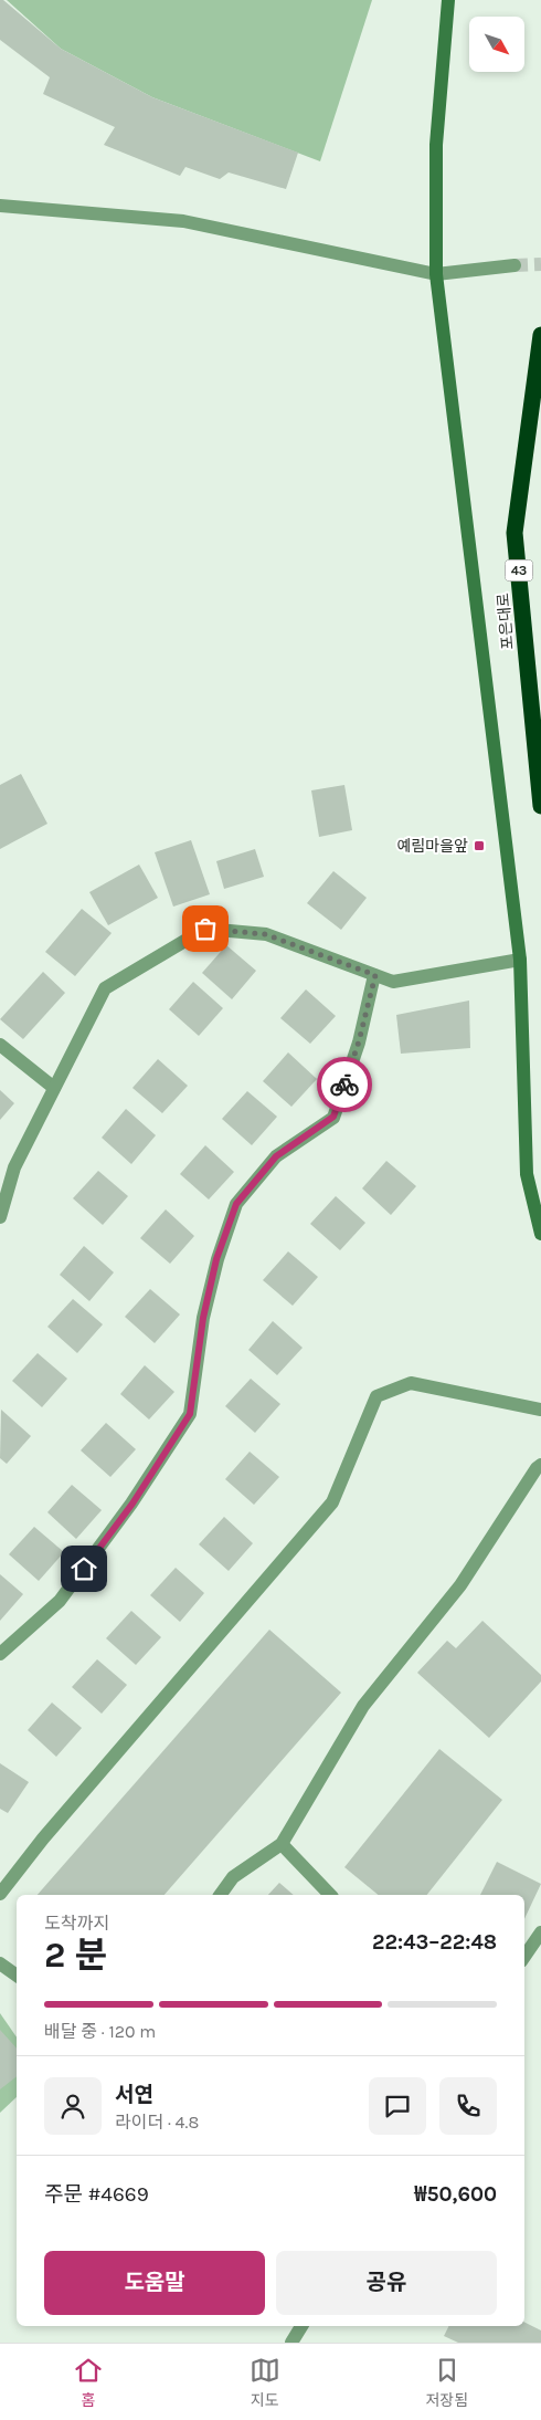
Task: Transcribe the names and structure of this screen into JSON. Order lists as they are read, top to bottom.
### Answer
{
  "streets": {
    "highway": ["43", "포은대로"]
  },
  "places": {
    "transit": ["예림마을앞"]
  },
  "north": "bottom right",
  "page": {
    "heading": ["2 분", "도착까지", "22:43–22:48"],
    "panel": [
      "서연",
      "라이더 · 4.8",
      "주문 #4669",
      "₩50,600"
    ],
    "bar": "배달 중 · 120 m",
    "buttons": ["도움말", "공유"],
    "tabs": ["홈", "지도", "저장됨"]
  }
}
